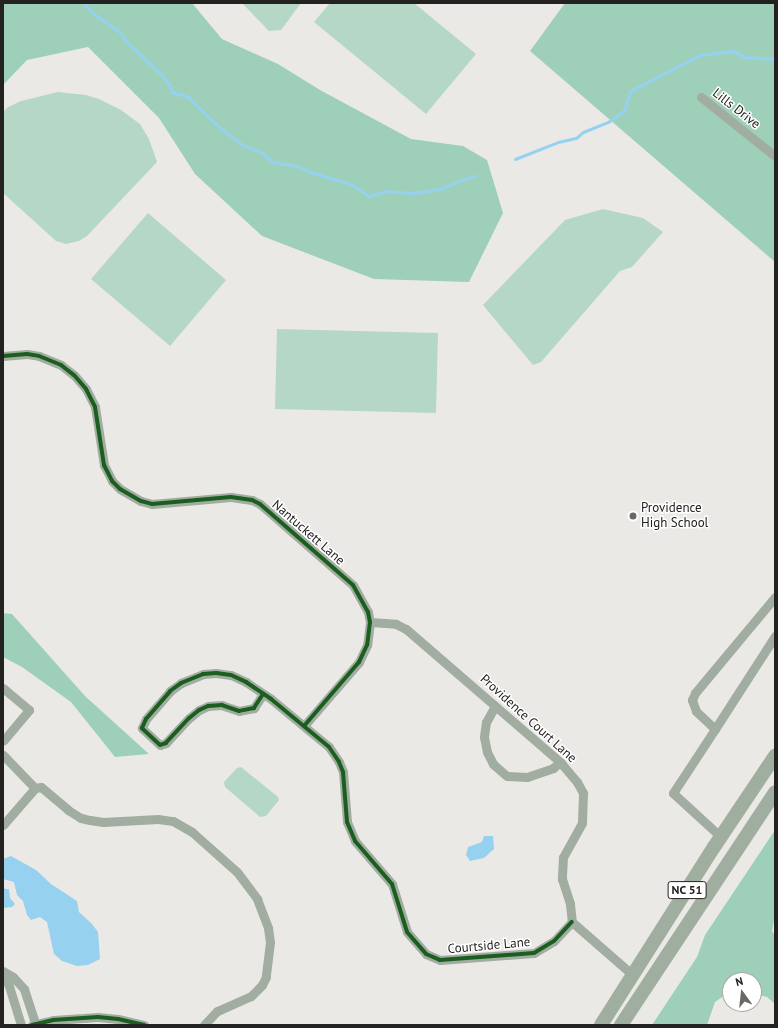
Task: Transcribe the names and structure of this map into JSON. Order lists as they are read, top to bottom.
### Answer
{
  "streets": {
    "main road": ["NC 51"],
    "street": [
      "Lills Drive",
      "Nantuckett Lane",
      "Providence Court Lane",
      "Courtside Lane"
    ]
  },
  "crossings": [
    ["Nantuckett Lane", "Providence Court Lane"],
    ["Nantuckett Lane", "Courtside Lane"],
    ["Providence Court Lane", "Courtside Lane"]
  ],
  "places": ["Providence High School"],
  "north": "top"
}
